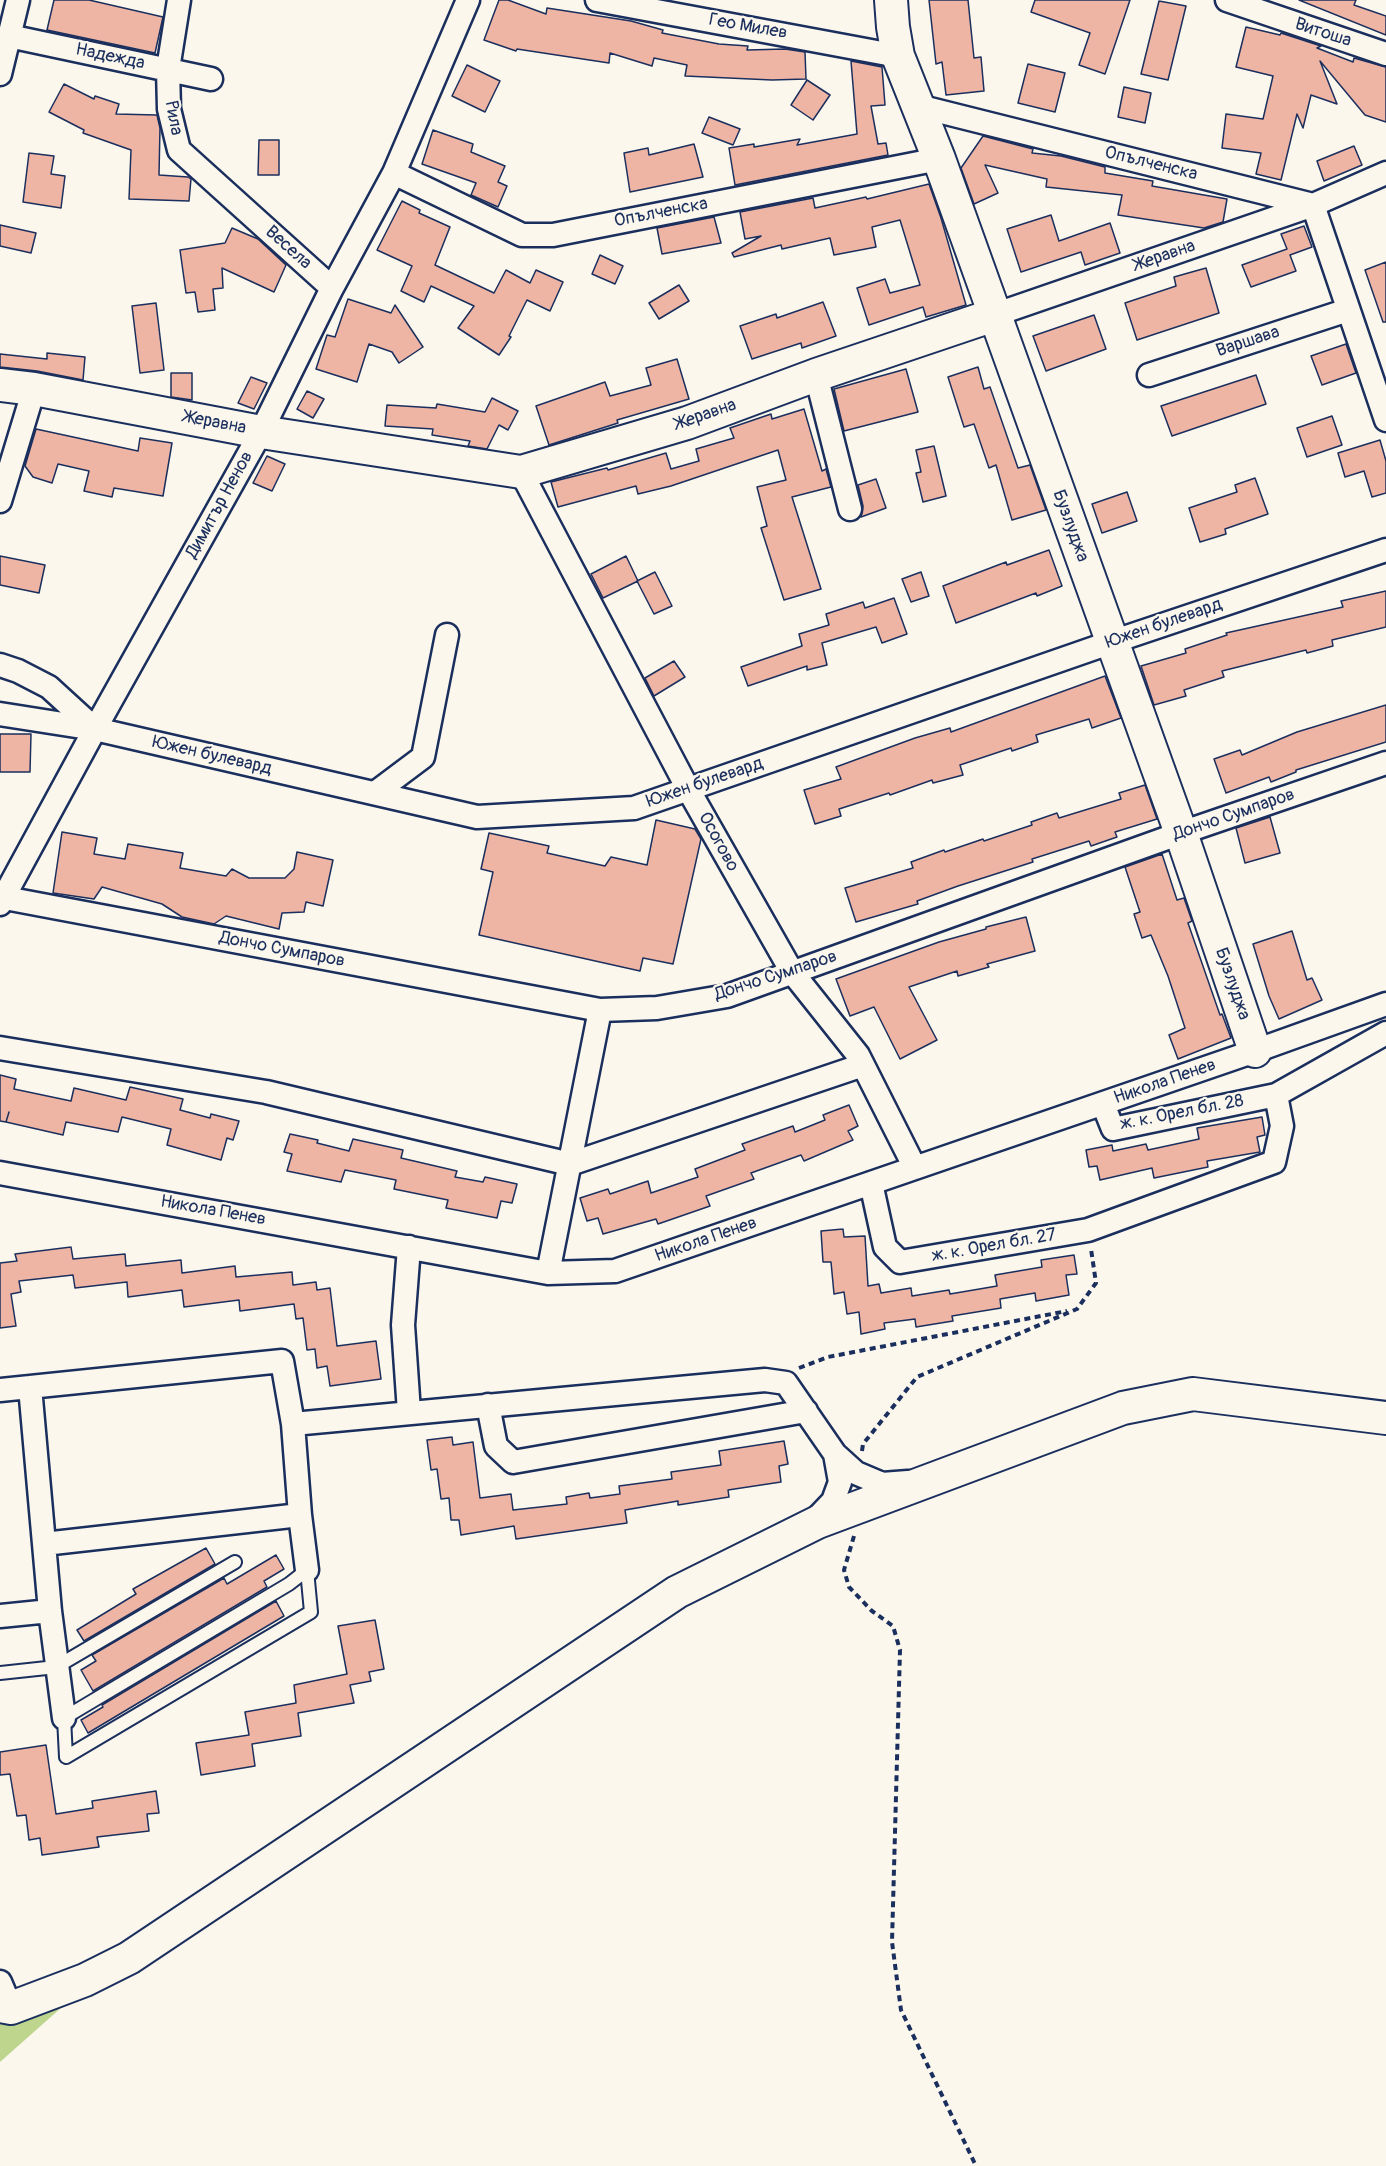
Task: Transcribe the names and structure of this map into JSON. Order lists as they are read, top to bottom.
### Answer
{
  "streets": {
    "street": [
      "Гео Милев",
      "Витоша",
      "Надежда",
      "Рила",
      "Опълченска",
      "Весела",
      "Жеравна",
      "Варшава",
      "Димитър Ненов",
      "Бузлуджа",
      "Южен булевард",
      "Дончо Сумпаров",
      "Осогово",
      "Никола Пенев",
      "ж. к. Орел бл. 28",
      "ж. к. Орел бл. 27"
    ]
  },
  "crossings": [
    ["Гео Милев", "Бузлуджа"],
    ["Надежда", "Рила"],
    ["Рила", "Весела"],
    ["Опълченска", "Жеравна"],
    ["Опълченска", "Димитър Ненов"],
    ["Опълченска", "Бузлуджа"],
    ["Весела", "Димитър Ненов"],
    ["Жеравна", "Димитър Ненов"],
    ["Жеравна", "Бузлуджа"],
    ["Жеравна", "Осогово"],
    ["Димитър Ненов", "Южен булевард"],
    ["Димитър Ненов", "Дончо Сумпаров"],
    ["Бузлуджа", "Южен булевард"],
    ["Бузлуджа", "Дончо Сумпаров"],
    ["Бузлуджа", "Никола Пенев"],
    ["Южен булевард", "Осогово"],
    ["Дончо Сумпаров", "Осогово"],
    ["Осогово", "Никола Пенев"],
    ["Никола Пенев", "ж. к. Орел бл. 28"],
    ["Никола Пенев", "ж. к. Орел бл. 27"],
    ["ж. к. Орел бл. 28", "ж. к. Орел бл. 27"]
  ]
}
